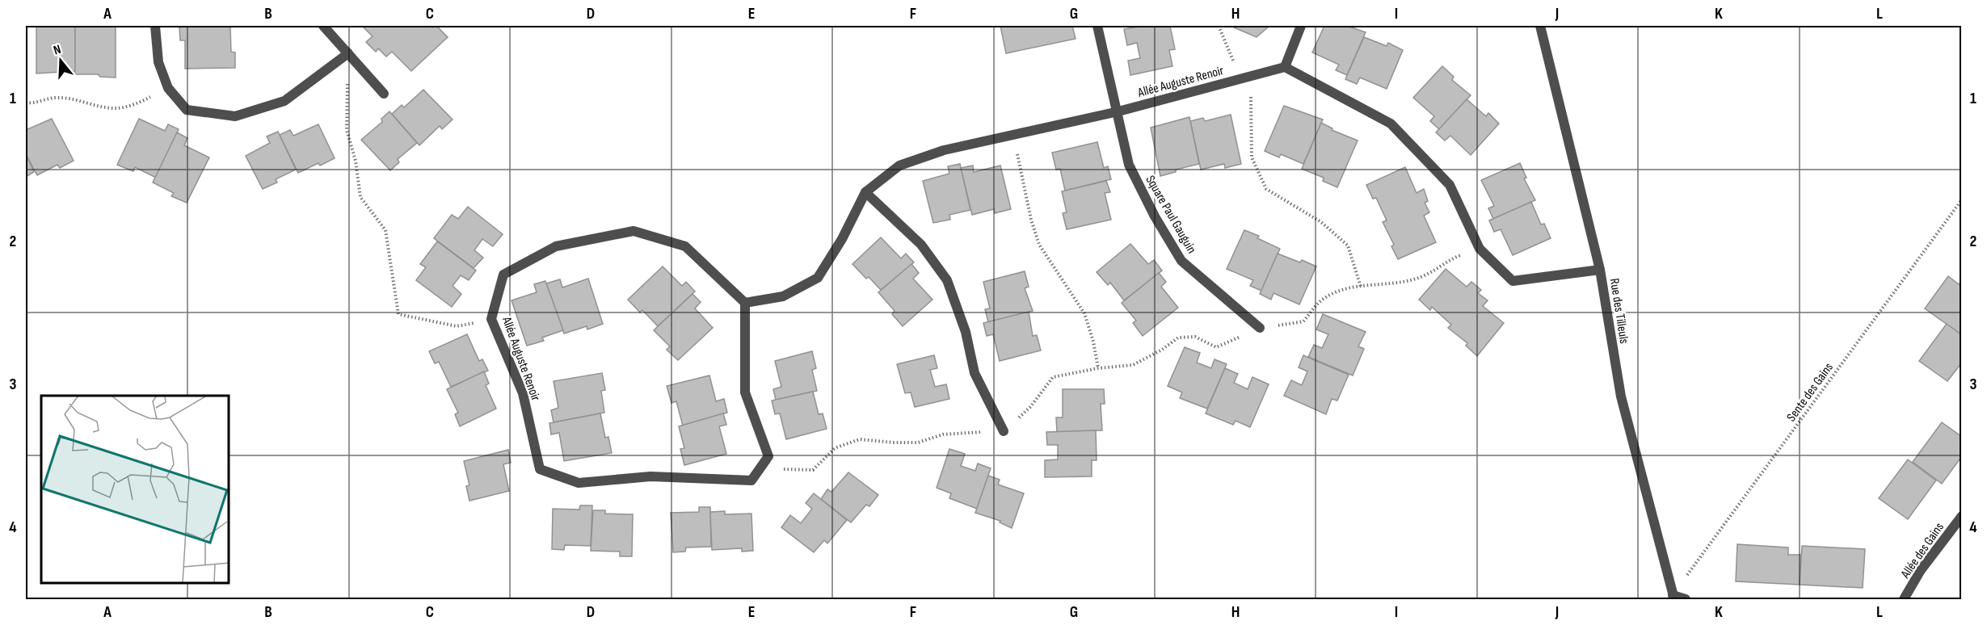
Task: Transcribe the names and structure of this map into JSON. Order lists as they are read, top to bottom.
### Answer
{
  "streets": {
    "street": [
      "Allée Auguste Renoir",
      "Square Paul Gauguin",
      "Rue des Tilleuls",
      "Allée des Gains"
    ],
    "path": ["Sente des Gains"]
  },
  "crossings": [
    ["Allée Auguste Renoir", "Square Paul Gauguin"],
    ["Rue des Tilleuls", "Sente des Gains"]
  ],
  "north": "top",
  "grid": {
    "columns": [
      "A",
      "B",
      "C",
      "D",
      "E",
      "F",
      "G",
      "H",
      "I",
      "J",
      "K",
      "L"
    ],
    "rows": [
      "1",
      "2",
      "3",
      "4"
    ]
  }
}
